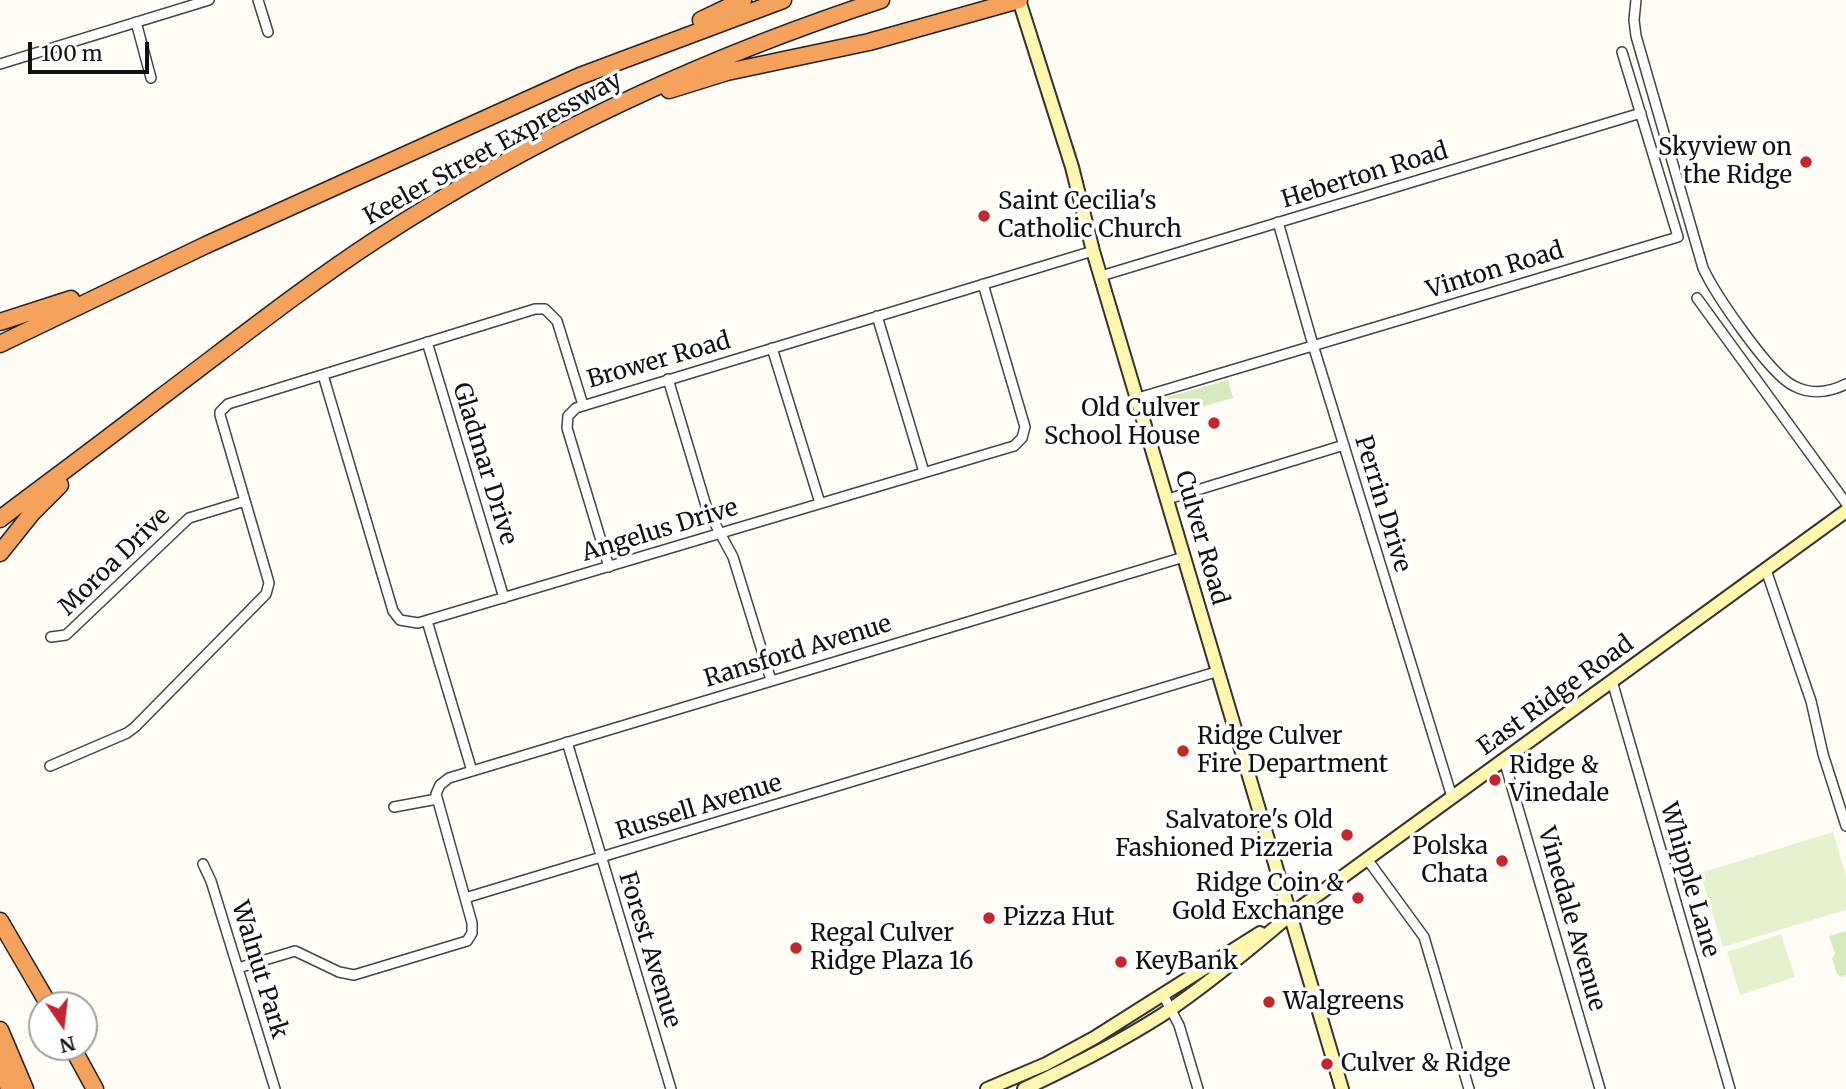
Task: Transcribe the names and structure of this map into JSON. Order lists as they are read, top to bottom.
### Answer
{
  "streets": {
    "highway": ["Keeler Street Expressway"],
    "main road": ["Culver Road", "East Ridge Road"],
    "street": [
      "Heberton Road",
      "Vinton Road",
      "Brower Road",
      "Gladmar Drive",
      "Perrin Drive",
      "Angelus Drive",
      "Moroa Drive",
      "Ransford Avenue",
      "Russell Avenue",
      "Whipple Lane",
      "Vinedale Avenue",
      "Forest Avenue",
      "Walnut Park"
    ]
  },
  "crossings": [
    ["Heberton Road", "Vinton Road"],
    ["Heberton Road", "Perrin Drive"],
    ["Heberton Road", "Culver Road"],
    ["Vinton Road", "Perrin Drive"],
    ["Vinton Road", "Culver Road"],
    ["Brower Road", "Gladmar Drive"],
    ["Brower Road", "Angelus Drive"],
    ["Brower Road", "Culver Road"],
    ["Brower Road", "Moroa Drive"],
    ["Gladmar Drive", "Angelus Drive"],
    ["Perrin Drive", "East Ridge Road"],
    ["Culver Road", "Ransford Avenue"],
    ["Culver Road", "East Ridge Road"],
    ["Culver Road", "Russell Avenue"],
    ["Ransford Avenue", "Forest Avenue"],
    ["East Ridge Road", "Whipple Lane"],
    ["East Ridge Road", "Vinedale Avenue"],
    ["Russell Avenue", "Forest Avenue"]
  ],
  "places": [
    "Skyview on the Ridge",
    "Saint Cecilia's Catholic Church",
    "Old Culver School House",
    "Ridge Culver Fire Department",
    "Ridge & Vinedale",
    "Salvatore's Old Fashioned Pizzeria",
    "Polska Chata",
    "Ridge Coin & Gold Exchange",
    "Pizza Hut",
    "Regal Culver Ridge Plaza 16",
    "KeyBank",
    "Walgreens",
    "Culver & Ridge"
  ],
  "scale_bar": "100 m",
  "north": "bottom"
}
